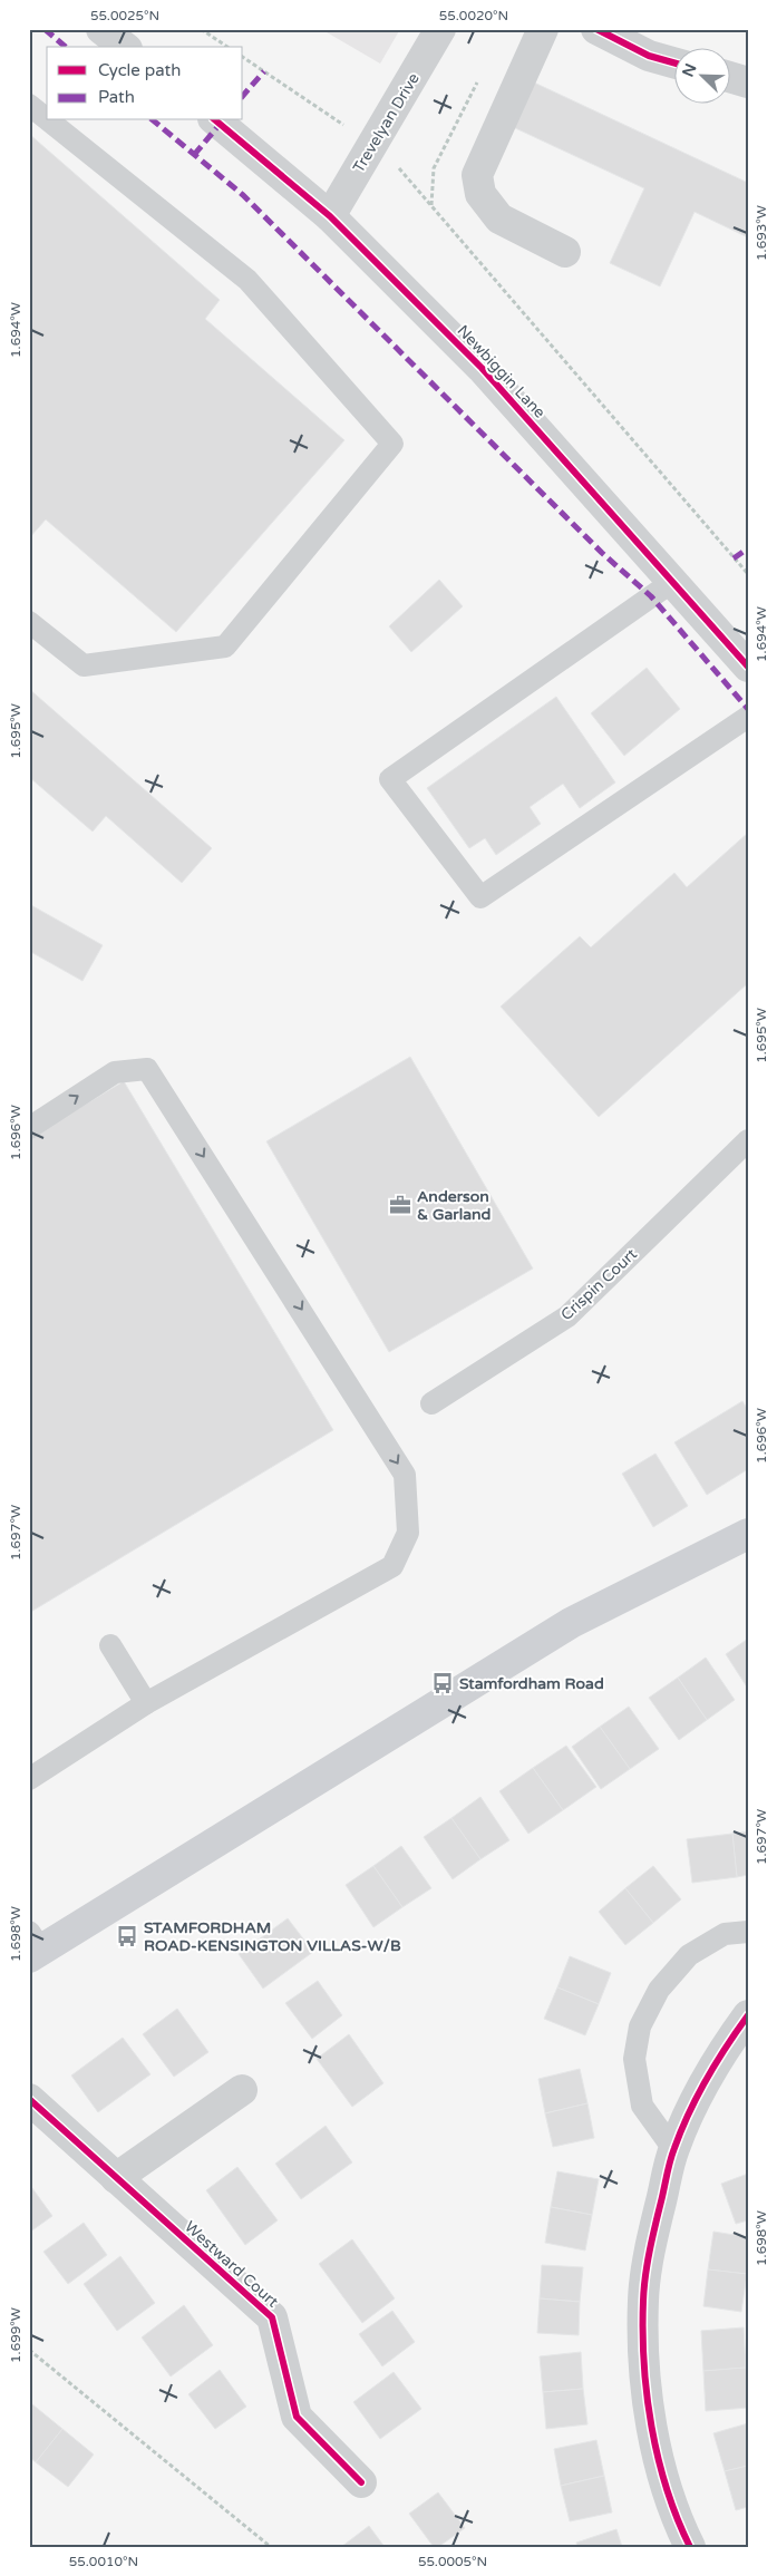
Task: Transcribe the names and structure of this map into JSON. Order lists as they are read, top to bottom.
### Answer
{
  "streets": {
    "street": ["Trevelyan Drive", "Newbiggin Lane", "Westward Court"],
    "lane": ["Crispin Court"]
  },
  "crossings": [
    ["Trevelyan Drive", "Newbiggin Lane"]
  ],
  "places": {
    "office": ["Anderson & Garland"],
    "bus stop": ["Stamfordham Road", "STAMFORDHAM ROAD-KENSINGTON VILLAS-W/B"]
  },
  "legend": ["Cycle path", "Path"],
  "north": "top left",
  "coordinates": [
    "55.0025°N",
    "55.0020°N",
    "1.693°W",
    "1.694°W",
    "1.695°W",
    "1.696°W",
    "1.697°W",
    "1.698°W",
    "1.699°W",
    "55.0010°N",
    "55.0005°N"
  ]
}
